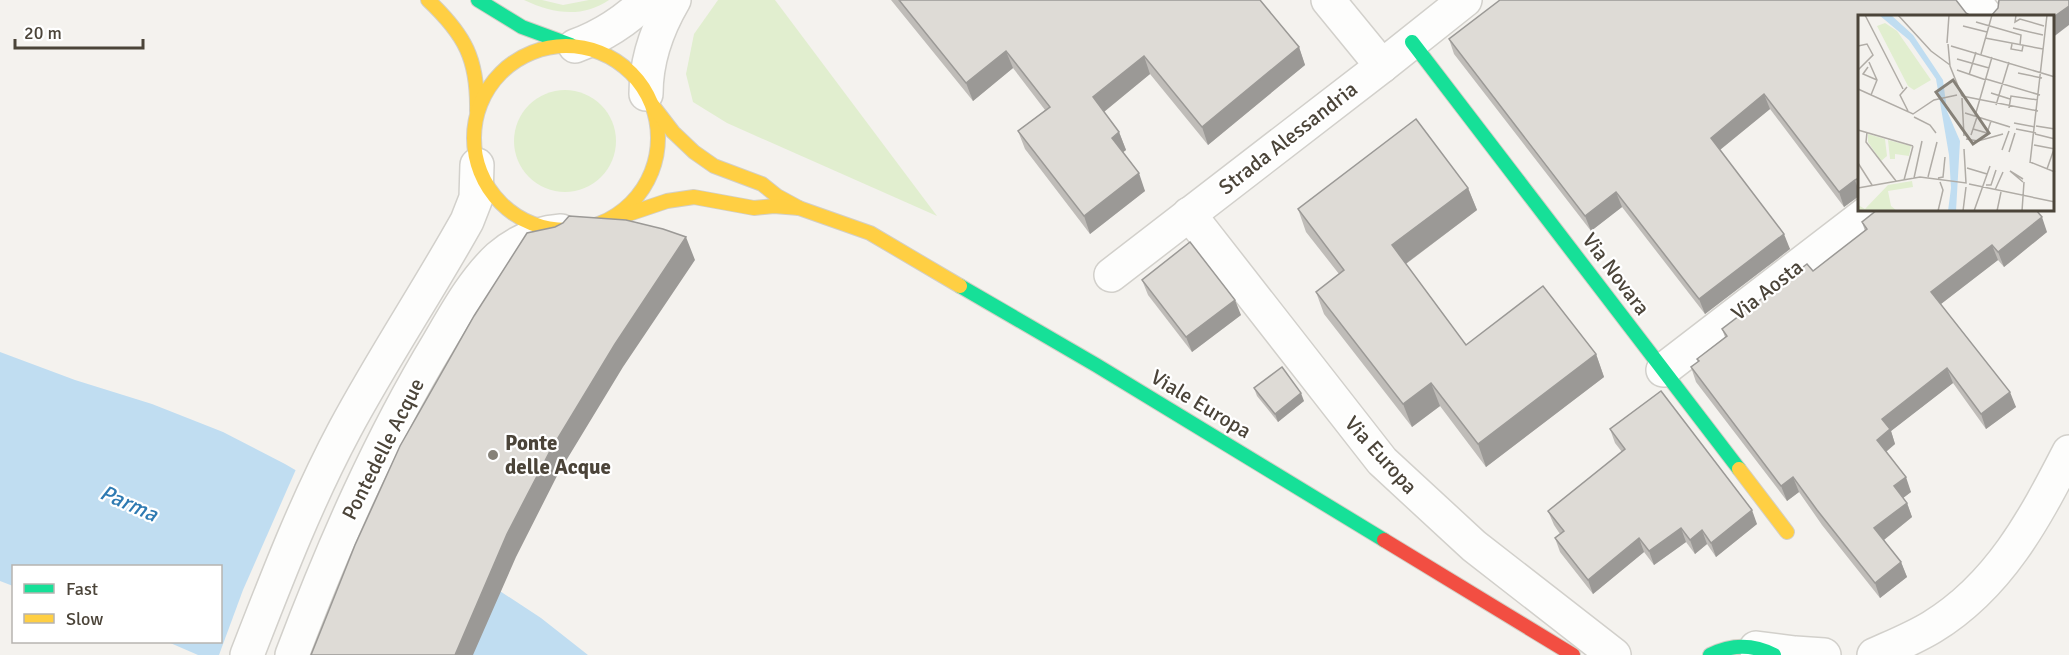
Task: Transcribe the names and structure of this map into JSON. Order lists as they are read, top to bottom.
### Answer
{
  "streets": {
    "main road": ["Via Novara", "Viale Europa"],
    "street": [
      "Strada Alessandria",
      "Via Aosta",
      "Pontedelle Acque",
      "Via Europa"
    ]
  },
  "crossings": [
    ["Strada Alessandria", "Via Novara"],
    ["Strada Alessandria", "Via Europa"],
    ["Via Novara", "Via Aosta"],
    ["Viale Europa", "Pontedelle Acque"]
  ],
  "water": ["Parma"],
  "places": ["Ponte delle Acque"],
  "legend": ["Fast", "Slow"],
  "scale_bar": "20 m"
}
